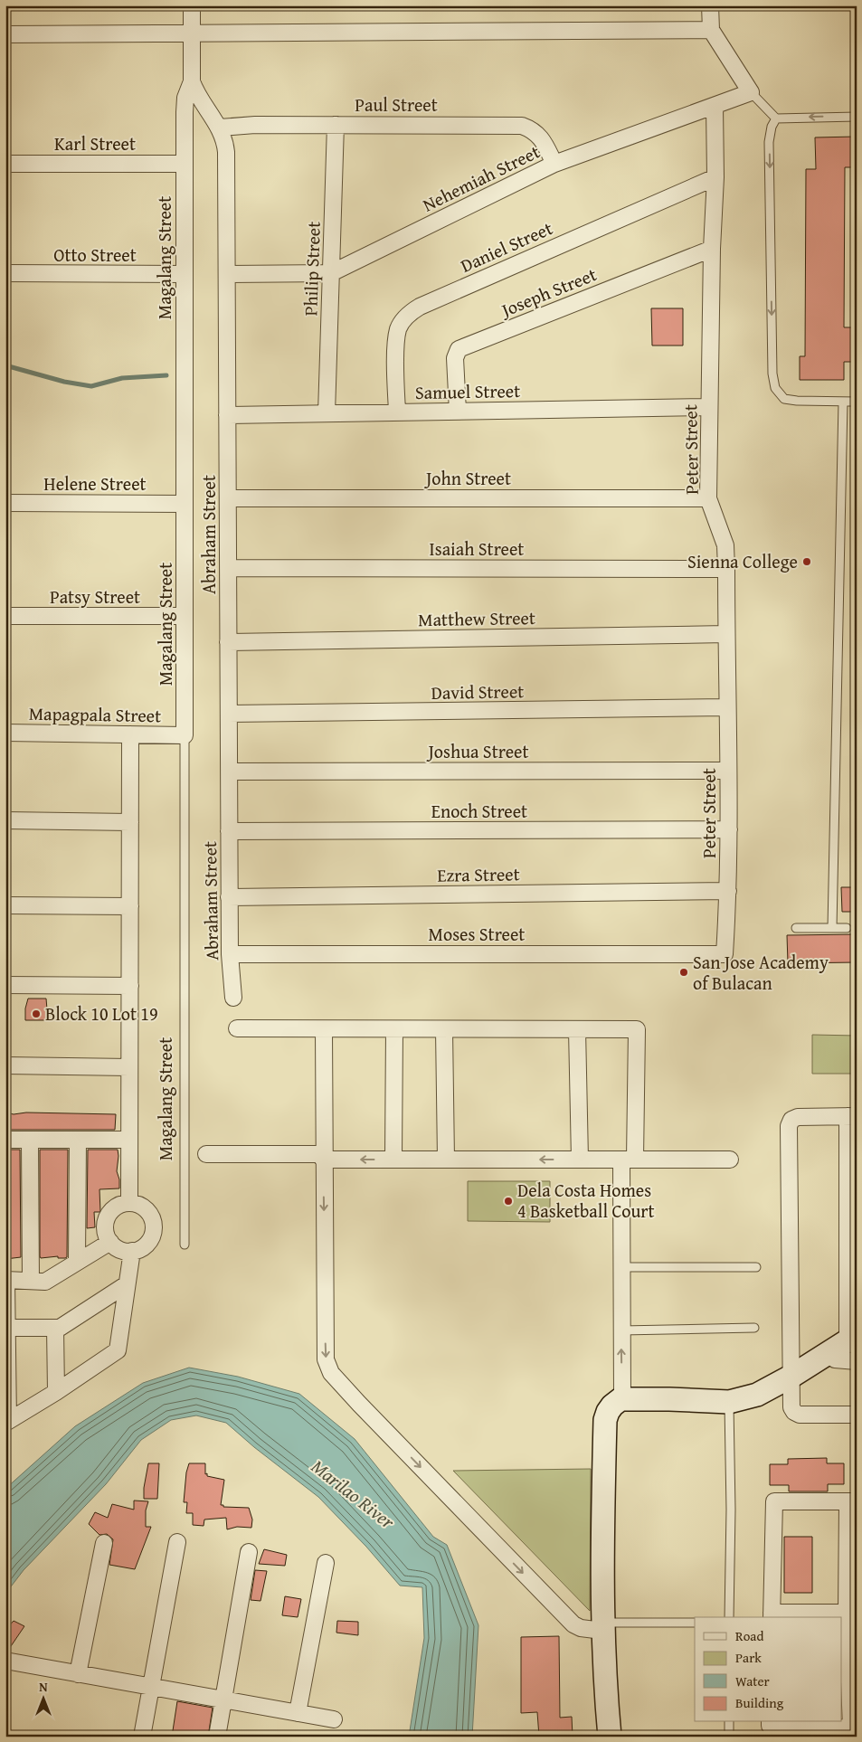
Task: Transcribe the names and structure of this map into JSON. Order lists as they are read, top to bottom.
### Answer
{
  "streets": {
    "street": [
      "Paul Street",
      "Karl Street",
      "Nehemiah Street",
      "Daniel Street",
      "Otto Street",
      "Magalang Street",
      "Philip Street",
      "Joseph Street",
      "Samuel Street",
      "Peter Street",
      "John Street",
      "Helene Street",
      "Abraham Street",
      "Isaiah Street",
      "Patsy Street",
      "Matthew Street",
      "David Street",
      "Mapagpala Street",
      "Joshua Street",
      "Enoch Street",
      "Ezra Street",
      "Moses Street"
    ]
  },
  "crossings": [
    ["Paul Street", "Nehemiah Street"],
    ["Paul Street", "Philip Street"],
    ["Paul Street", "Abraham Street"],
    ["Karl Street", "Magalang Street"],
    ["Nehemiah Street", "Philip Street"],
    ["Nehemiah Street", "Peter Street"],
    ["Nehemiah Street", "Abraham Street"],
    ["Daniel Street", "Samuel Street"],
    ["Daniel Street", "Peter Street"],
    ["Otto Street", "Magalang Street"],
    ["Magalang Street", "Helene Street"],
    ["Magalang Street", "Abraham Street"],
    ["Magalang Street", "Patsy Street"],
    ["Magalang Street", "Mapagpala Street"],
    ["Philip Street", "Samuel Street"],
    ["Joseph Street", "Samuel Street"],
    ["Joseph Street", "Peter Street"],
    ["Samuel Street", "Peter Street"],
    ["Samuel Street", "Abraham Street"],
    ["Peter Street", "John Street"],
    ["Peter Street", "Isaiah Street"],
    ["Peter Street", "Matthew Street"],
    ["Peter Street", "David Street"],
    ["Peter Street", "Joshua Street"],
    ["Peter Street", "Enoch Street"],
    ["Peter Street", "Ezra Street"],
    ["Peter Street", "Moses Street"],
    ["John Street", "Abraham Street"],
    ["Abraham Street", "Isaiah Street"],
    ["Abraham Street", "Matthew Street"],
    ["Abraham Street", "David Street"],
    ["Abraham Street", "Joshua Street"],
    ["Abraham Street", "Enoch Street"],
    ["Abraham Street", "Ezra Street"],
    ["Abraham Street", "Moses Street"]
  ],
  "water": ["Marilao River"],
  "places": [
    "Sienna College",
    "San Jose Academy of Bulacan",
    "Block 10 Lot 19",
    "Dela Costa Homes 4 Basketball Court"
  ],
  "legend": [
    "Road",
    "Park",
    "Water",
    "Building"
  ],
  "north": "top"
}
